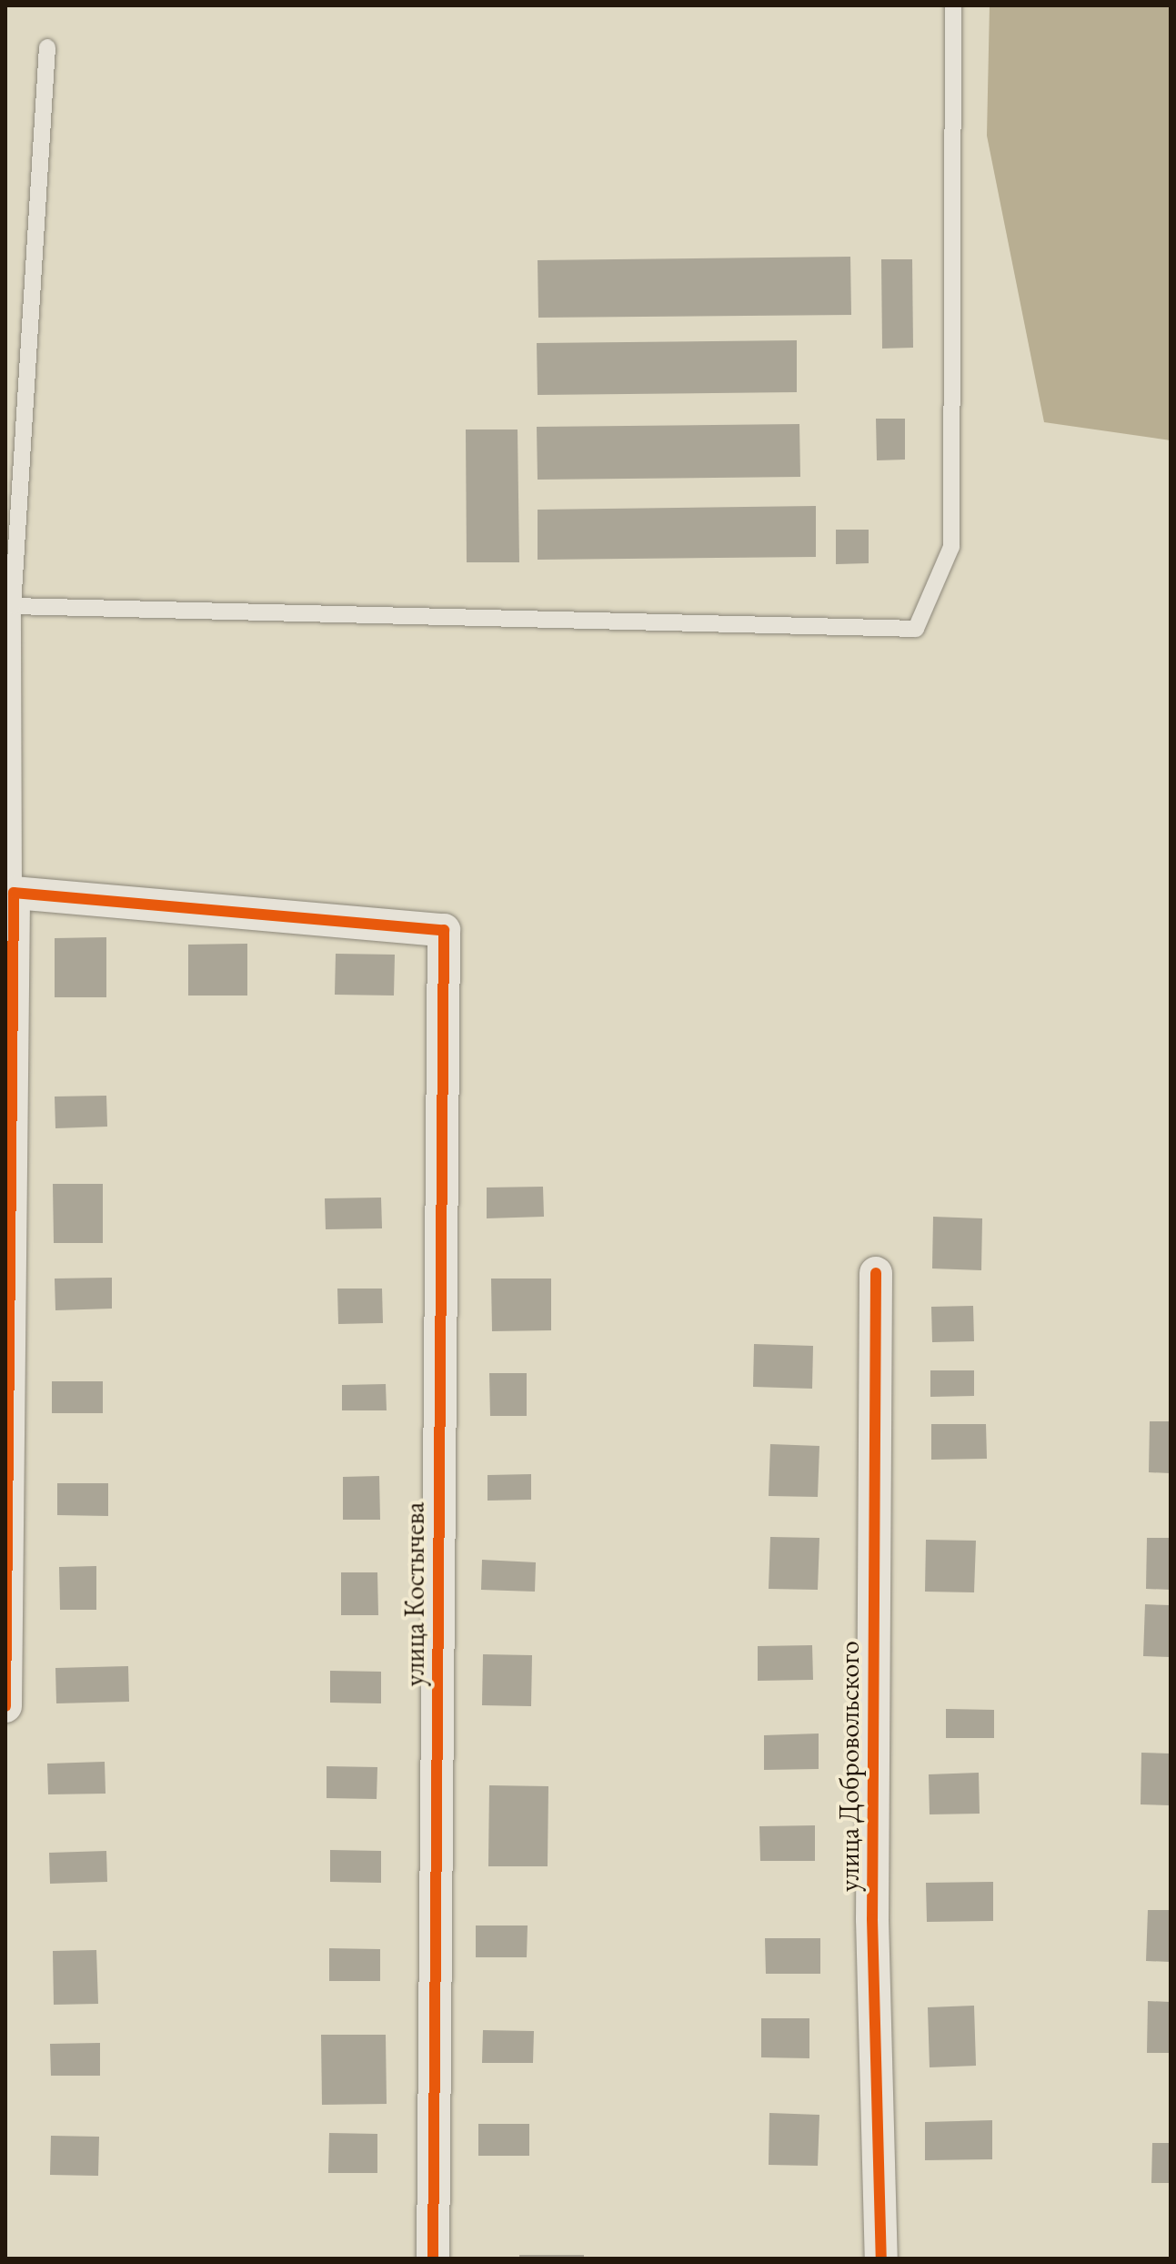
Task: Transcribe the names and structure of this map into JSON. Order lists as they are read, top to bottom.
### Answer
{
  "streets": {
    "street": ["улица Костычева", "улица Добровольского"]
  }
}
